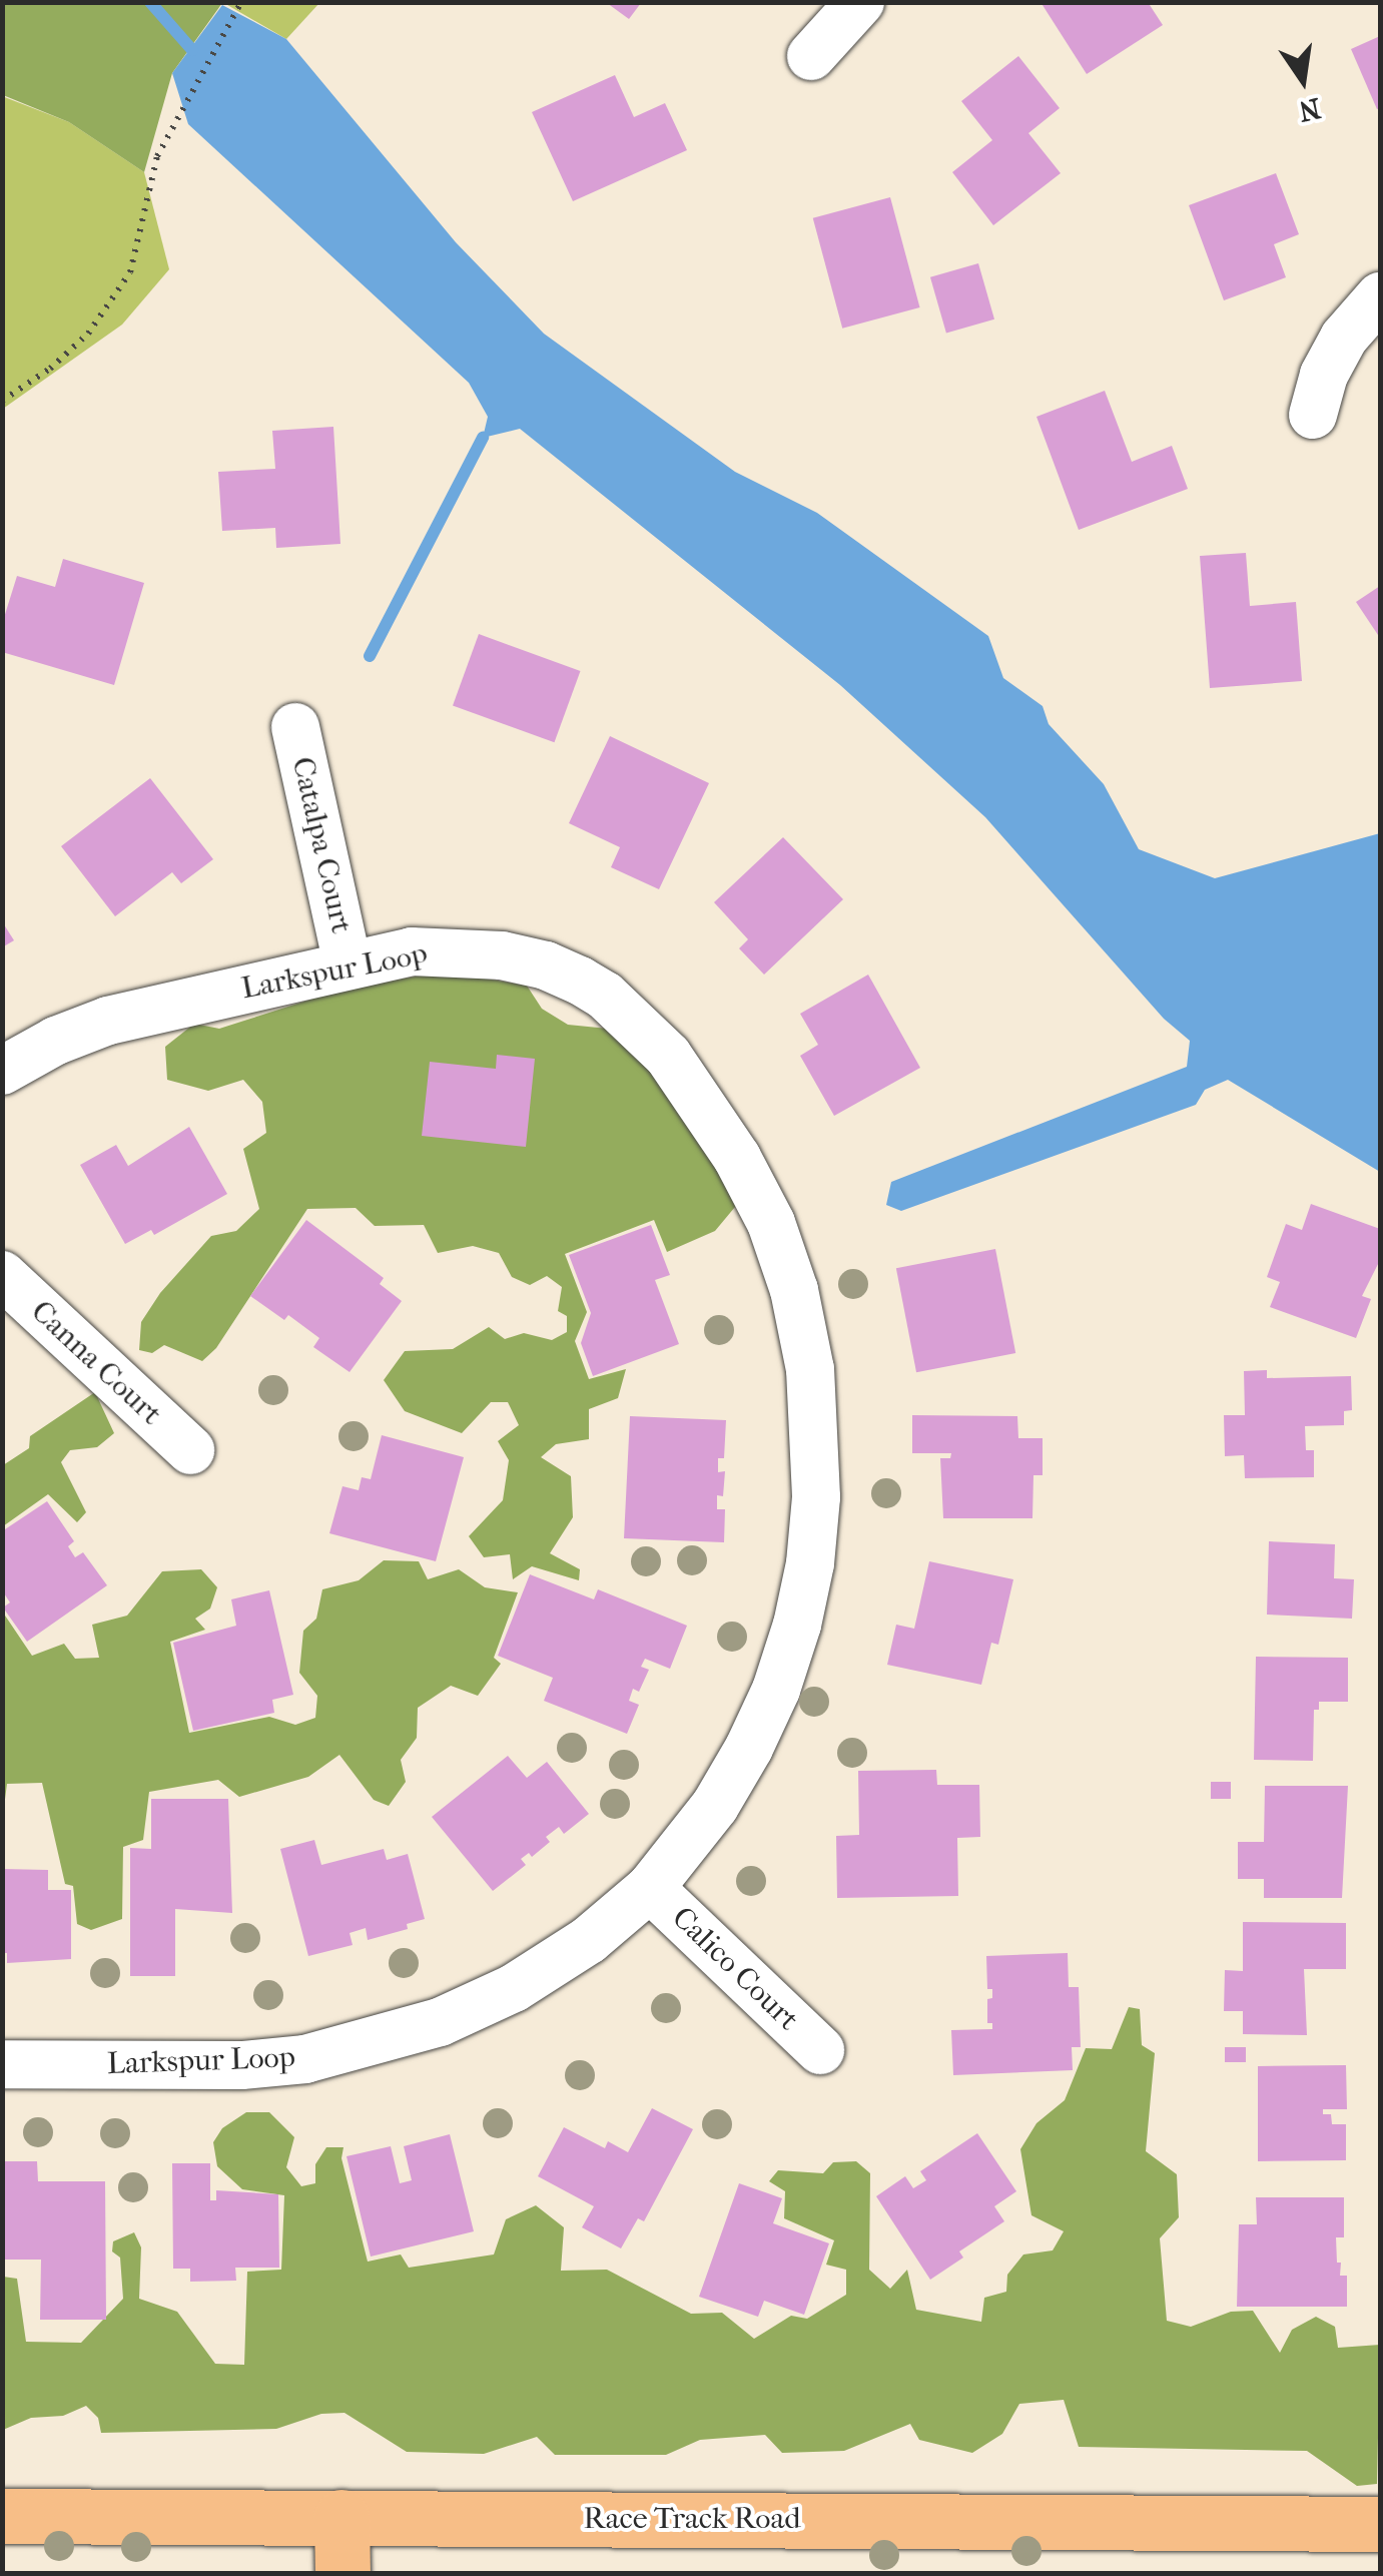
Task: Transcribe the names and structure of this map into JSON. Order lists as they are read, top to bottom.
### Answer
{
  "streets": {
    "main road": ["Race Track Road"],
    "street": [
      "Catalpa Court",
      "Larkspur Loop",
      "Canna Court",
      "Calico Court"
    ]
  },
  "crossings": [
    ["Catalpa Court", "Larkspur Loop"],
    ["Larkspur Loop", "Calico Court"]
  ],
  "north": "bottom"
}
